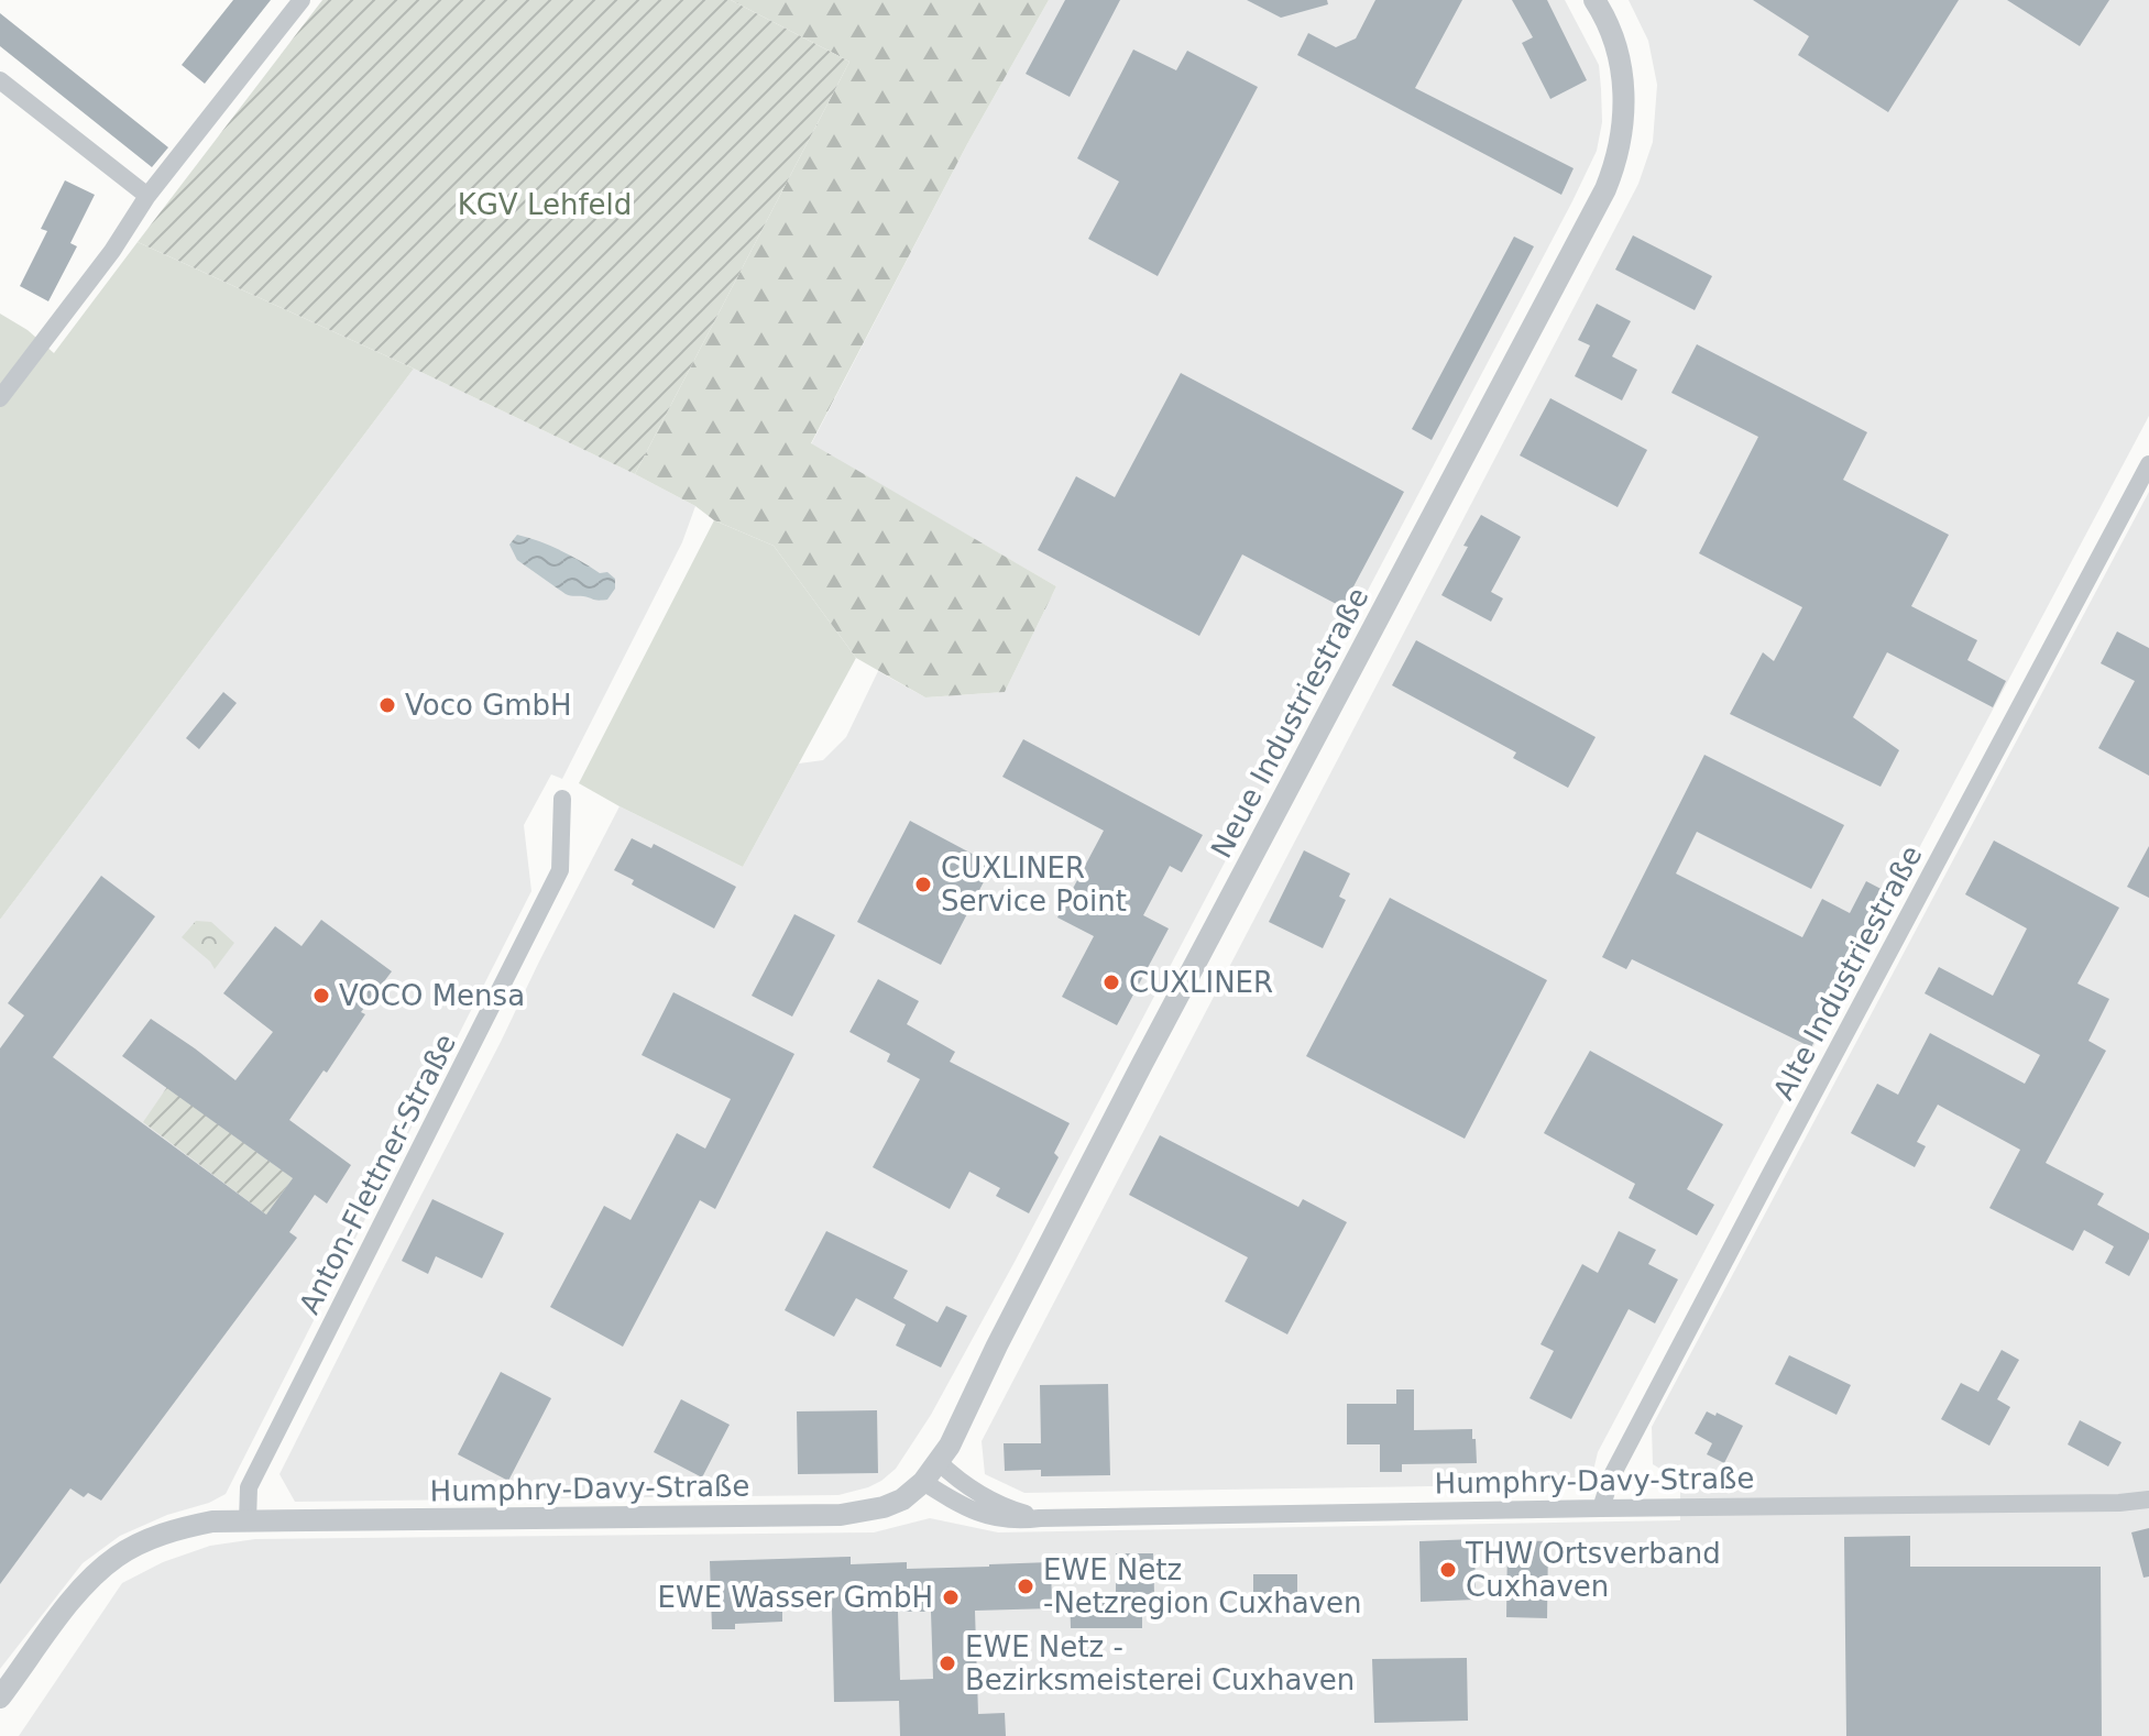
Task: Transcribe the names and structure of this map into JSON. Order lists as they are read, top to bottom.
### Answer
{
  "streets": {
    "street": [
      "Neue Industriestraße",
      "Alte Industriestraße",
      "Anton-Flettner-Straße",
      "Humphry-Davy-Straße"
    ]
  },
  "crossings": [
    ["Neue Industriestraße", "Humphry-Davy-Straße"],
    ["Alte Industriestraße", "Humphry-Davy-Straße"],
    ["Anton-Flettner-Straße", "Humphry-Davy-Straße"]
  ],
  "parks": ["KGV Lehfeld"],
  "places": [
    "Voco GmbH",
    "CUXLINER Service Point",
    "CUXLINER",
    "VOCO Mensa",
    "THW Ortsverband Cuxhaven",
    "EWE Netz -Netzregion Cuxhaven",
    "EWE Wasser GmbH",
    "EWE Netz - Bezirksmeisterei Cuxhaven"
  ]
}
